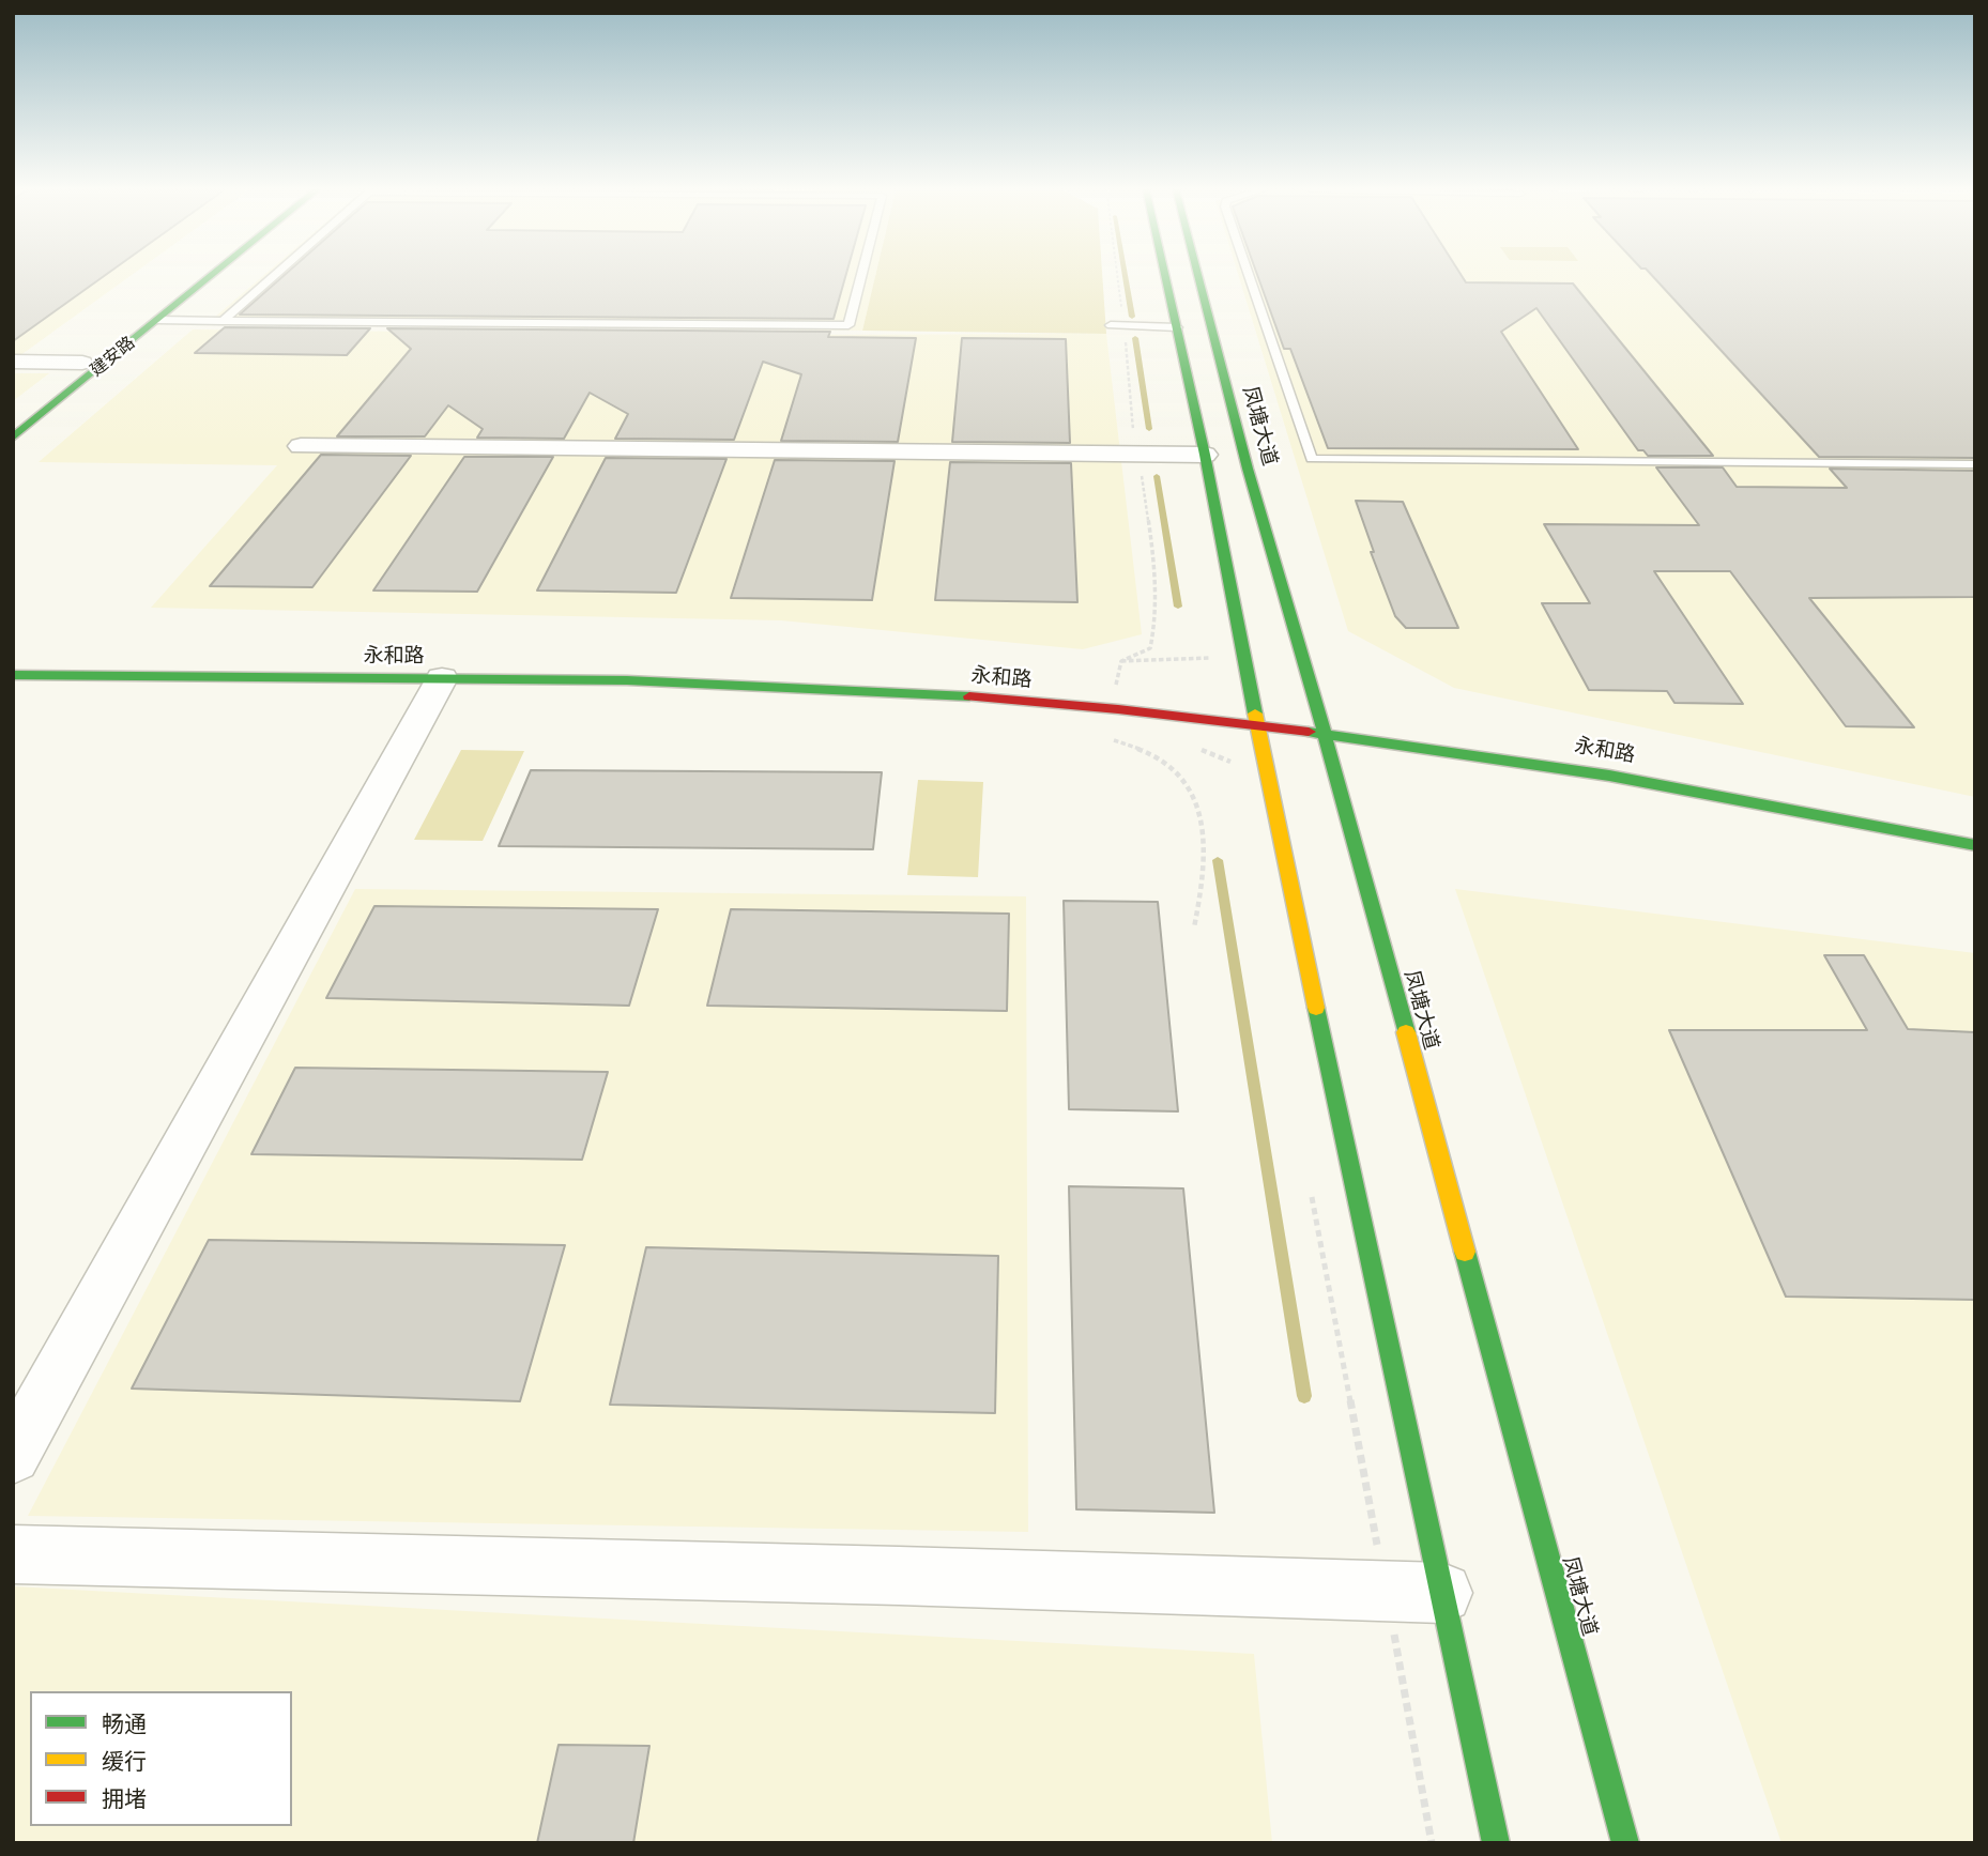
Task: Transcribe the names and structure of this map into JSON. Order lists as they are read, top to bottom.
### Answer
{
  "streets": {
    "main road": ["建安路", "凤塘大道", "永和路"]
  },
  "crossings": [
    ["凤塘大道", "永和路"]
  ],
  "legend": ["畅通", "缓行", "拥堵"]
}
